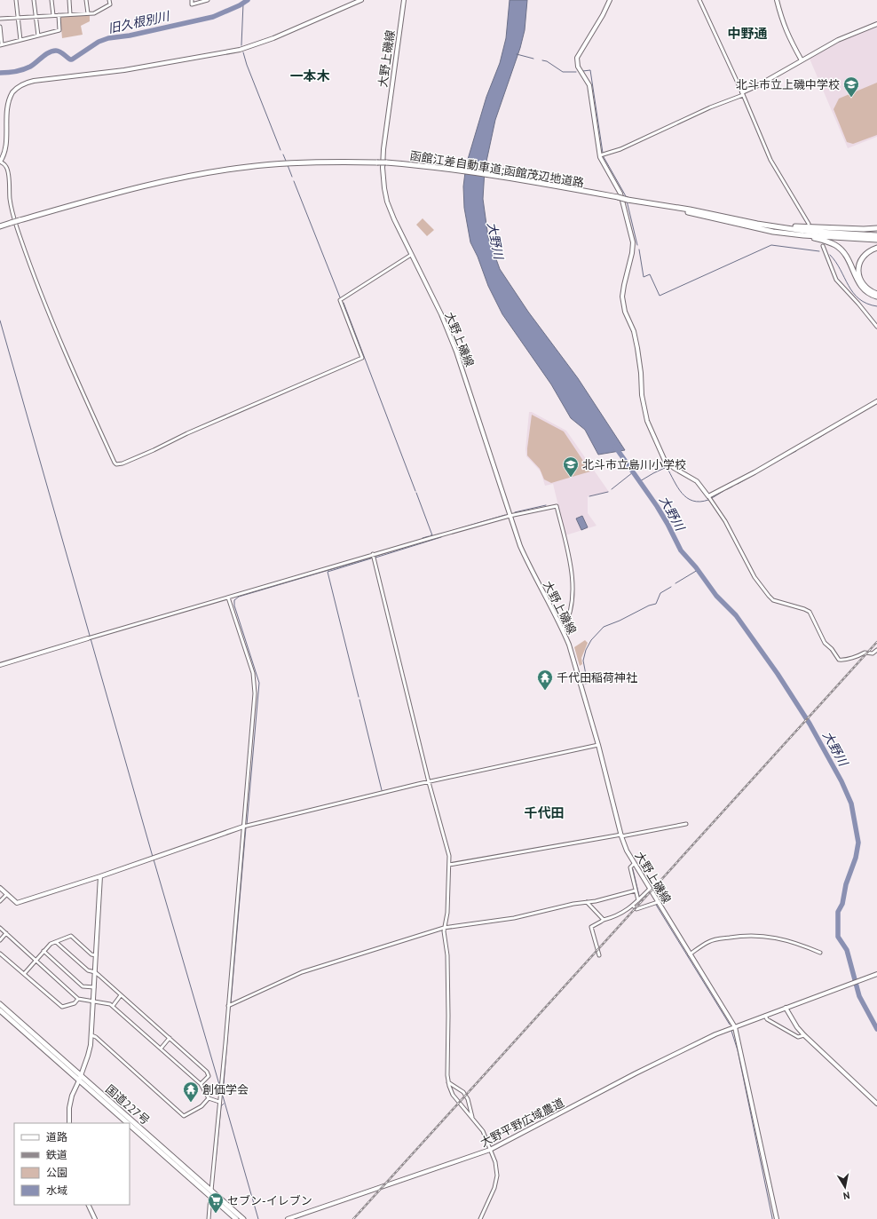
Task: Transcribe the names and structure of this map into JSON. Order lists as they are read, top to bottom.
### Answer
{
  "streets": {
    "highway": ["函館江差自動車道;函館茂辺地道路", "国道227号"],
    "street": ["大野上磯線", "大野平野広域農道"]
  },
  "crossings": [
    ["大野上磯線", "大野平野広域農道"]
  ],
  "districts": ["中野通", "一本木", "千代田"],
  "water": ["旧久根別川", "大野川"],
  "places": {
    "school or university": ["北斗市立上磯中学校", "北斗市立島川小学校"],
    "temple": ["千代田稲荷神社", "創価学会"],
    "supermarket": ["セブン-イレブン"]
  },
  "legend": [
    "道路",
    "鉄道",
    "公園",
    "水域"
  ],
  "north": "bottom"
}
